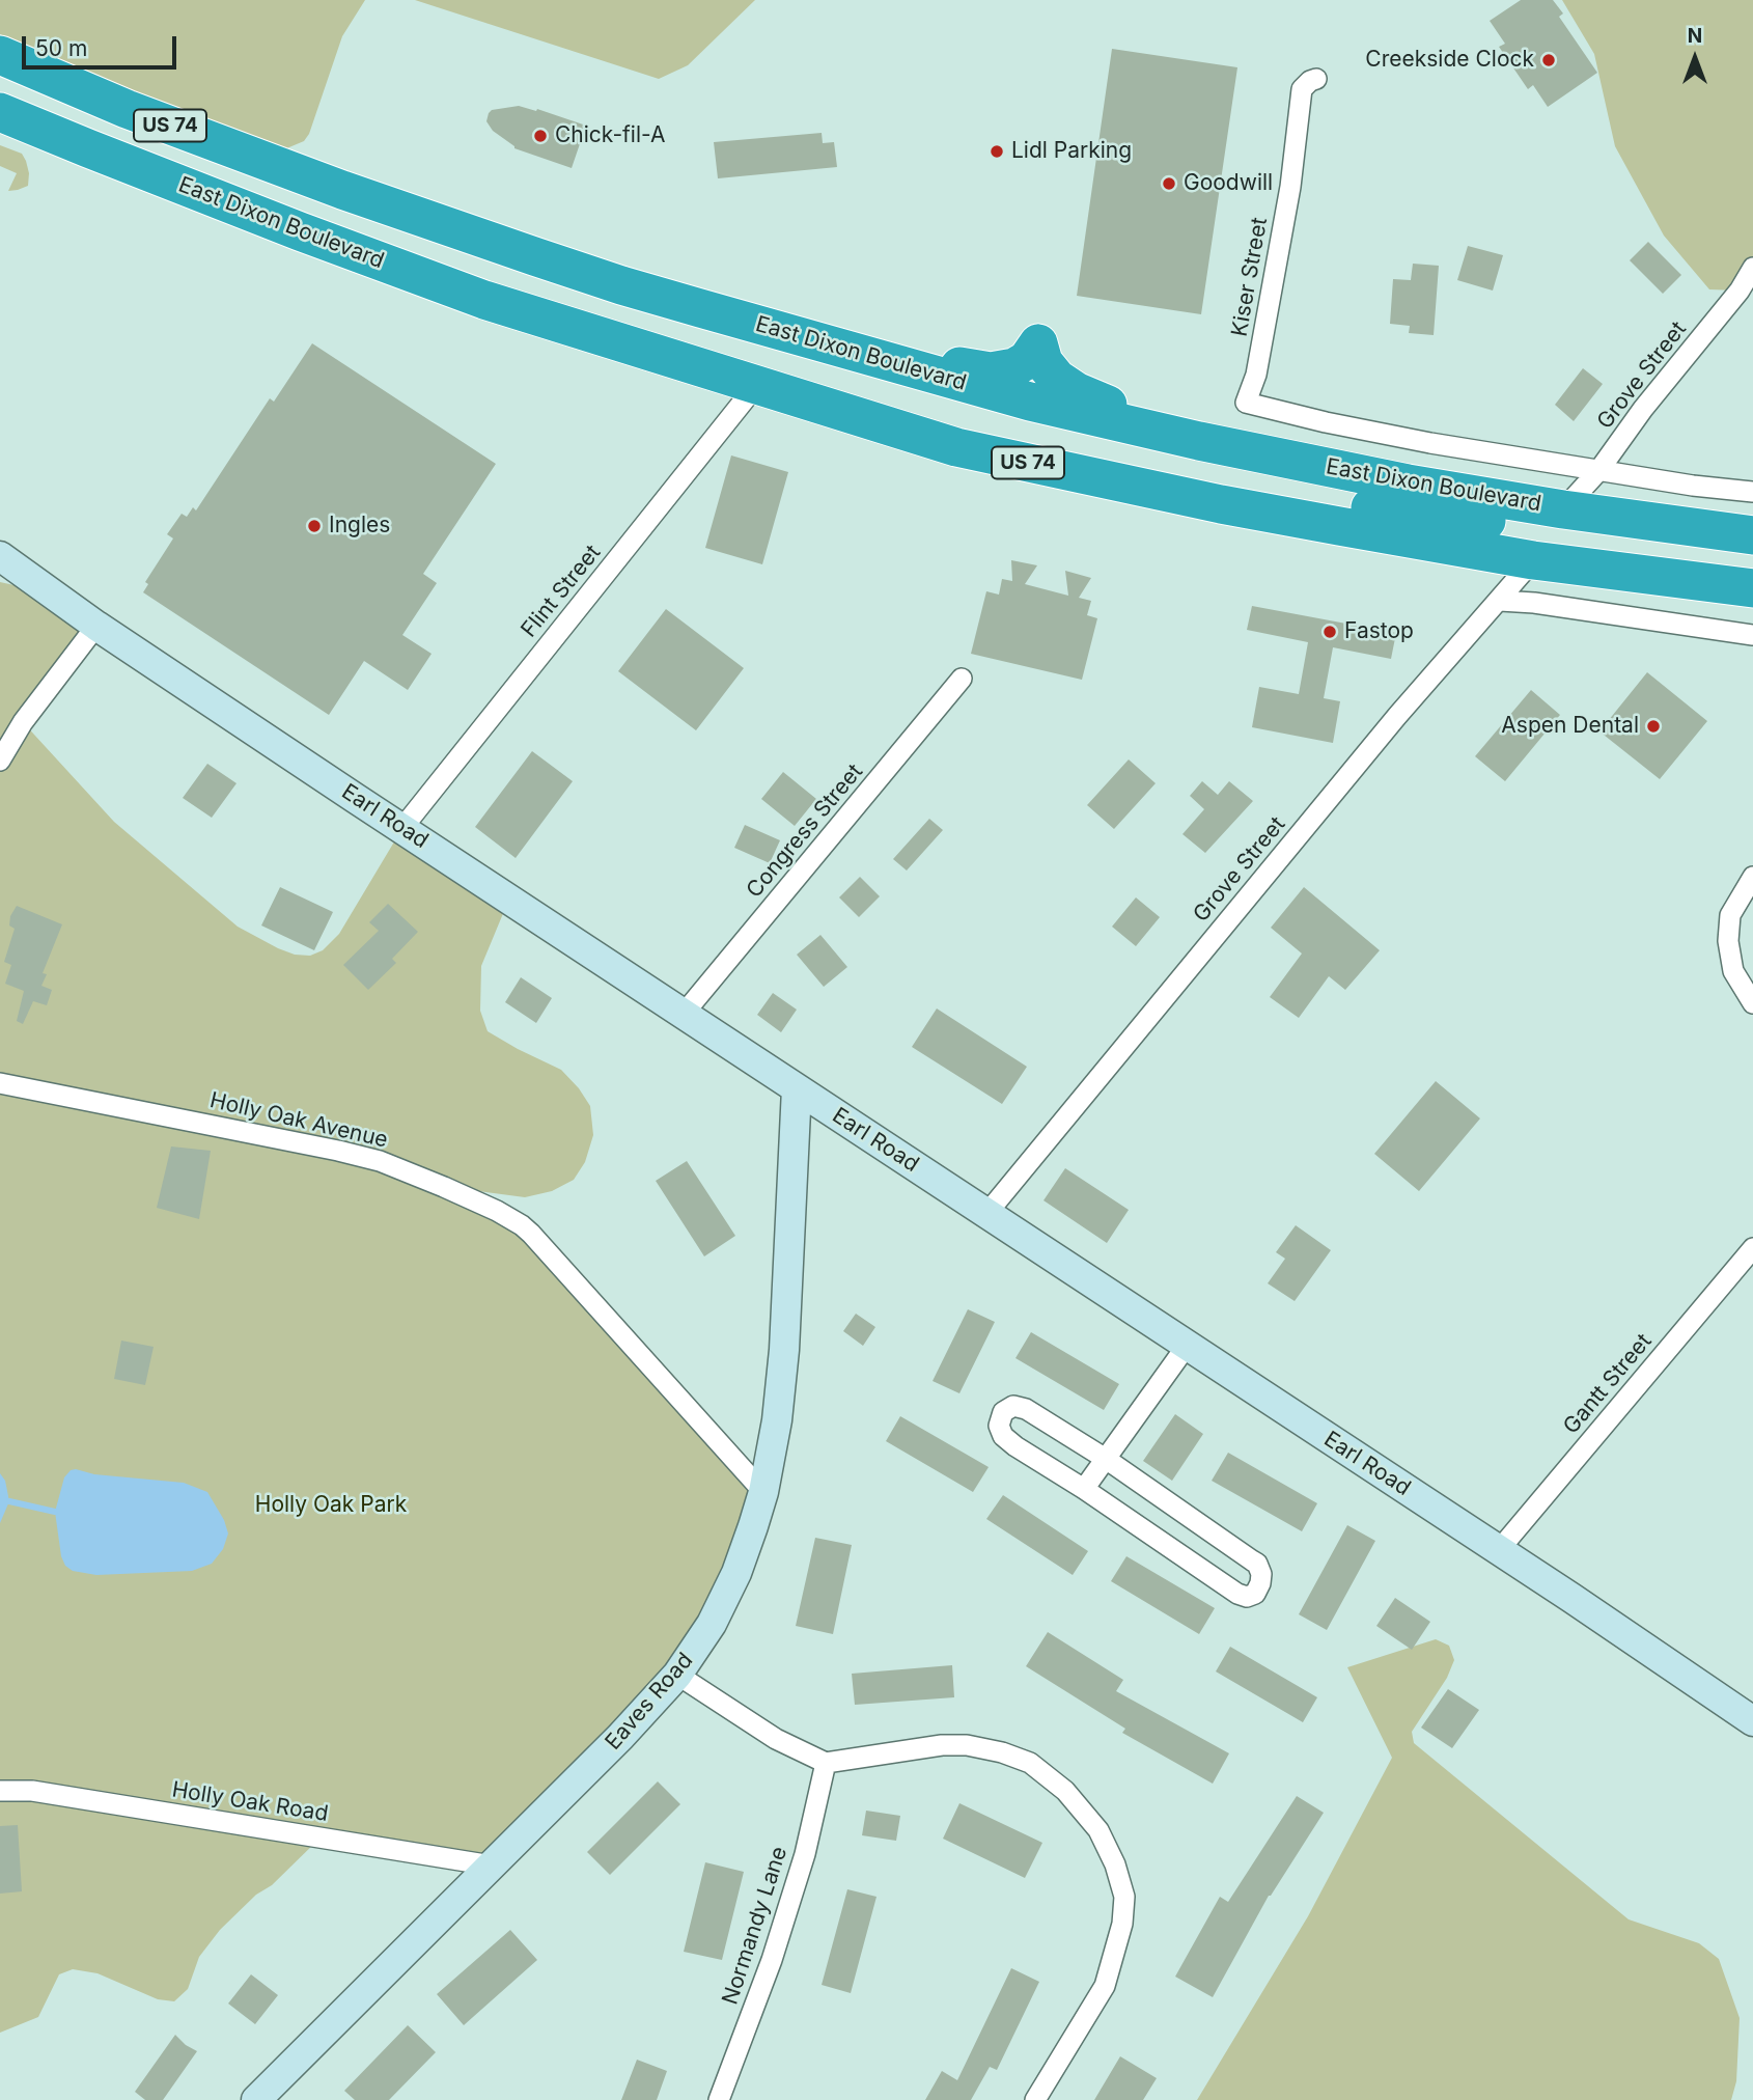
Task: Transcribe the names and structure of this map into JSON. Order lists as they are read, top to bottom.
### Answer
{
  "streets": {
    "highway": ["US 74", "East Dixon Boulevard"],
    "main road": ["Earl Road", "Eaves Road"],
    "street": [
      "Kiser Street",
      "Grove Street",
      "Flint Street",
      "Congress Street",
      "Holly Oak Avenue",
      "Gantt Street",
      "Holly Oak Road",
      "Normandy Lane"
    ]
  },
  "crossings": [
    ["East Dixon Boulevard", "Kiser Street"],
    ["East Dixon Boulevard", "Grove Street"],
    ["East Dixon Boulevard", "Flint Street"],
    ["Grove Street", "Earl Road"],
    ["Flint Street", "Earl Road"],
    ["Earl Road", "Congress Street"],
    ["Earl Road", "Gantt Street"],
    ["Earl Road", "Eaves Road"],
    ["Holly Oak Avenue", "Eaves Road"],
    ["Eaves Road", "Holly Oak Road"]
  ],
  "parks": ["Holly Oak Park"],
  "places": [
    "Creekside Clock",
    "Chick-fil-A",
    "Lidl Parking",
    "Goodwill",
    "Ingles",
    "Fastop",
    "Aspen Dental"
  ],
  "scale_bar": "50 m",
  "north": "top"
}
